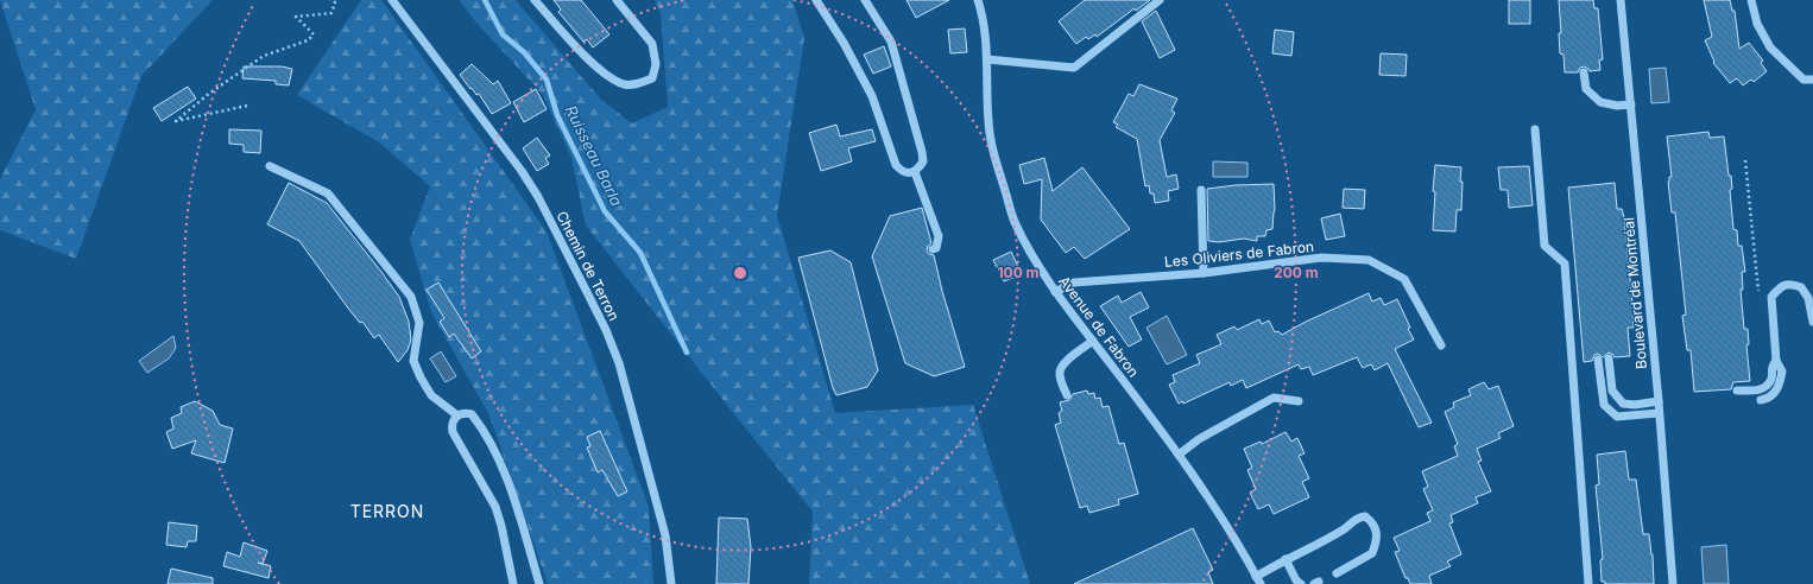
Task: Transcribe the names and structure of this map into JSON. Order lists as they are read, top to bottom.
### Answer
{
  "streets": {
    "street": [
      "Les Oliviers de Fabron",
      "Chemin de Terron",
      "Boulevard de Montréal",
      "Avenue de Fabron"
    ]
  },
  "crossings": [
    ["Les Oliviers de Fabron", "Avenue de Fabron"]
  ],
  "districts": ["TERRON"],
  "water": ["Ruisseau Barla"],
  "rings": ["100 m", "200 m"]
}
